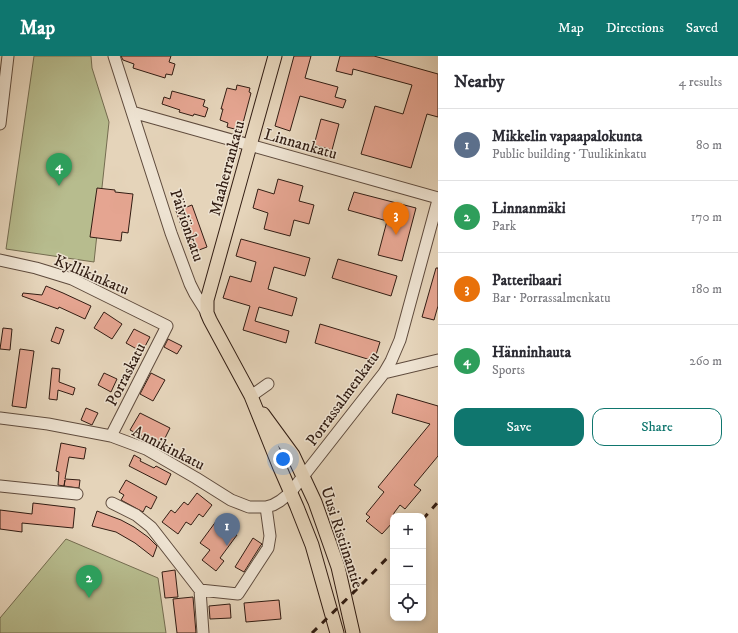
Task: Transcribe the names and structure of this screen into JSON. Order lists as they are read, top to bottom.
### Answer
{
  "streets": {
    "main road": ["Maaherrankatu", "Päiviönkatu", "Uusi Ristiinantie"],
    "street": [
      "Linnankatu",
      "Kyllikinkatu",
      "Porraskatu",
      "Porrassalmenkatu",
      "Annikinkatu"
    ]
  },
  "crossings": [
    ["Linnankatu", "Maaherrankatu"],
    ["Linnankatu", "Päiviönkatu"],
    ["Linnankatu", "Porrassalmenkatu"],
    ["Maaherrankatu", "Päiviönkatu"],
    ["Päiviönkatu", "Porrassalmenkatu"],
    ["Päiviönkatu", "Annikinkatu"],
    ["Päiviönkatu", "Uusi Ristiinantie"],
    ["Kyllikinkatu", "Porraskatu"],
    ["Porraskatu", "Annikinkatu"],
    ["Porrassalmenkatu", "Annikinkatu"],
    ["Porrassalmenkatu", "Uusi Ristiinantie"],
    ["Annikinkatu", "Uusi Ristiinantie"]
  ],
  "page": {
    "header": "Map",
    "nav": ["Map", "Directions", "Saved"],
    "heading": ["Nearby", "4 results"],
    "list": [
      {
        "mark": "1",
        "name": "Mikkelin vapaapalokunta",
        "note": "Public building · Tuulikinkatu",
        "value": "80 m"
      },
      {
        "mark": "2",
        "name": "Linnanmäki",
        "note": "Park",
        "value": "170 m"
      },
      {
        "mark": "3",
        "name": "Patteribaari",
        "note": "Bar · Porrassalmenkatu",
        "value": "180 m"
      },
      {
        "mark": "4",
        "name": "Hänninhauta",
        "note": "Sports",
        "value": "260 m"
      }
    ],
    "pins": [
      "4",
      "3",
      "1",
      "2"
    ],
    "buttons": ["Save", "Share"],
    "map_buttons": ["+", "−"]
  }
}
